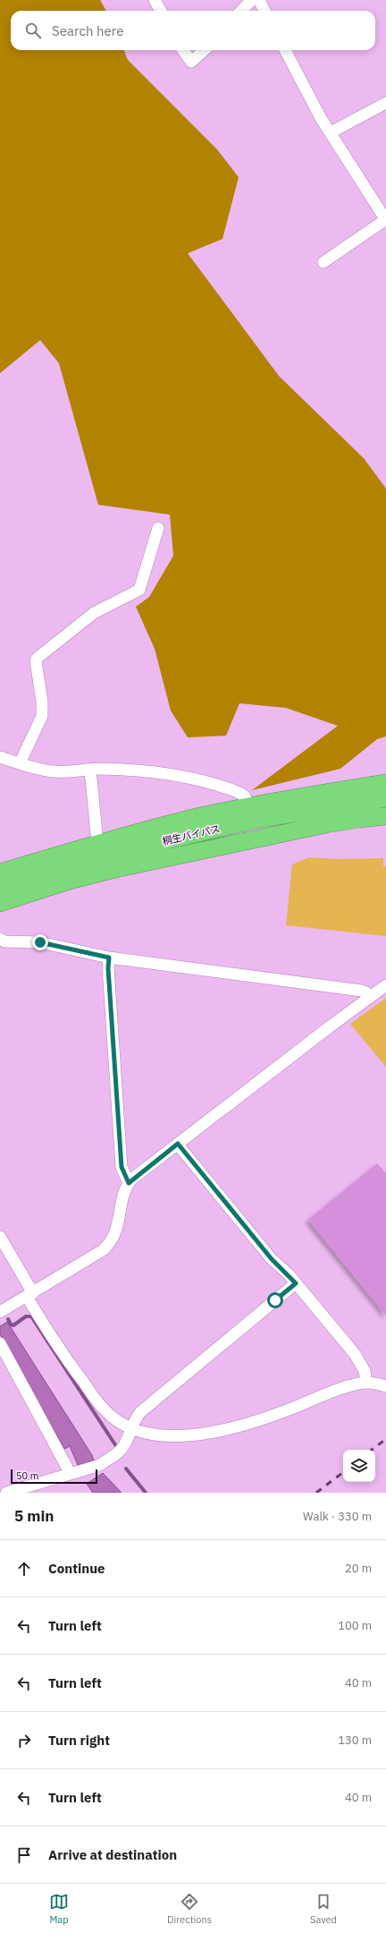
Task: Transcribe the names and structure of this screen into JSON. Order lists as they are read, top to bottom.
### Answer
{
  "streets": {
    "highway": ["桐生バイパス"]
  },
  "scale_bar": "50 m",
  "page": {
    "search": "Search here",
    "scale": "50 m",
    "heading": ["5 min", "Walk · 330 m"],
    "list": [
      ["Continue", "20 m"],
      ["Turn left", "100 m"],
      ["Turn left", "40 m"],
      ["Turn right", "130 m"],
      ["Turn left", "40 m"],
      "Arrive at destination"
    ],
    "nav": ["Map", "Directions", "Saved"]
  }
}
